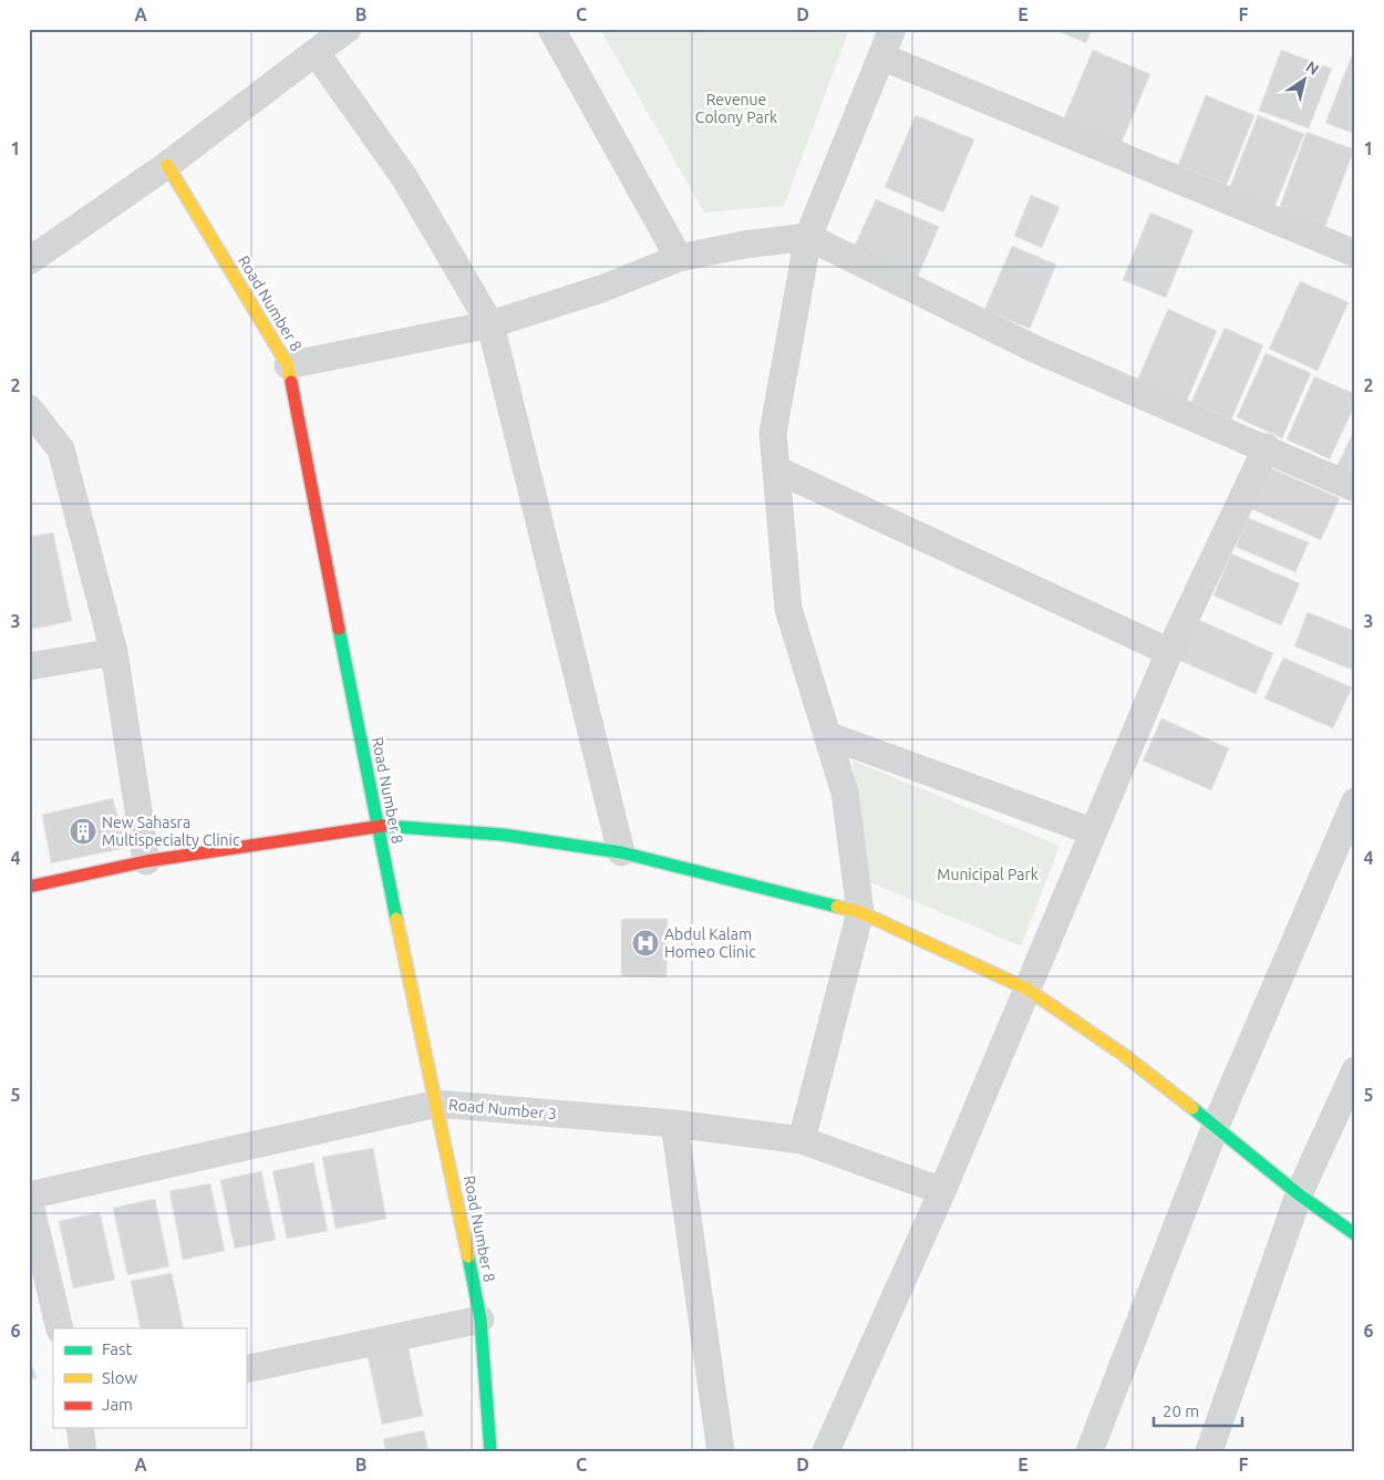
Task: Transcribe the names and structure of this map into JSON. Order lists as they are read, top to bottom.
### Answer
{
  "streets": {
    "street": ["Road Number 8", "Road Number 3"]
  },
  "crossings": [
    ["Road Number 8", "Road Number 3"]
  ],
  "parks": ["Revenue Colony Park", "Municipal Park"],
  "places": {
    "building": ["New Sahasra Multispecialty Clinic"],
    "hospital": ["Abdul Kalam Homeo Clinic"]
  },
  "legend": ["Fast", "Slow", "Jam"],
  "scale_bar": "20 m",
  "north": "top right",
  "grid": {
    "columns": [
      "A",
      "B",
      "C",
      "D",
      "E",
      "F"
    ],
    "rows": [
      "1",
      "2",
      "3",
      "4",
      "5",
      "6"
    ]
  }
}
